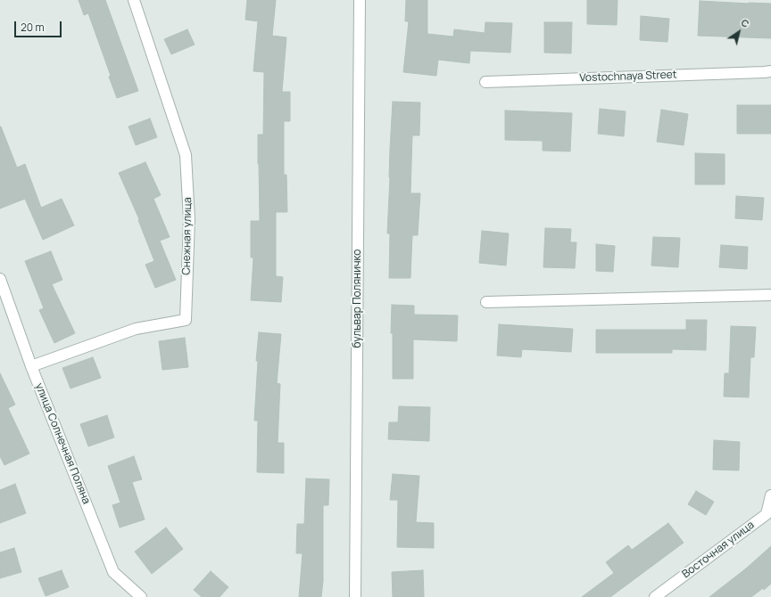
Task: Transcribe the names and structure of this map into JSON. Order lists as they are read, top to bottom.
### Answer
{
  "streets": {
    "street": [
      "Vostochnaya Street",
      "Снежная улица",
      "бульвар Поляничко",
      "улица Солнечная Поляна",
      "Восточная улица"
    ]
  },
  "crossings": [
    ["Снежная улица", "улица Солнечная Поляна"]
  ],
  "scale_bar": "20 m",
  "north": "top right"
}
